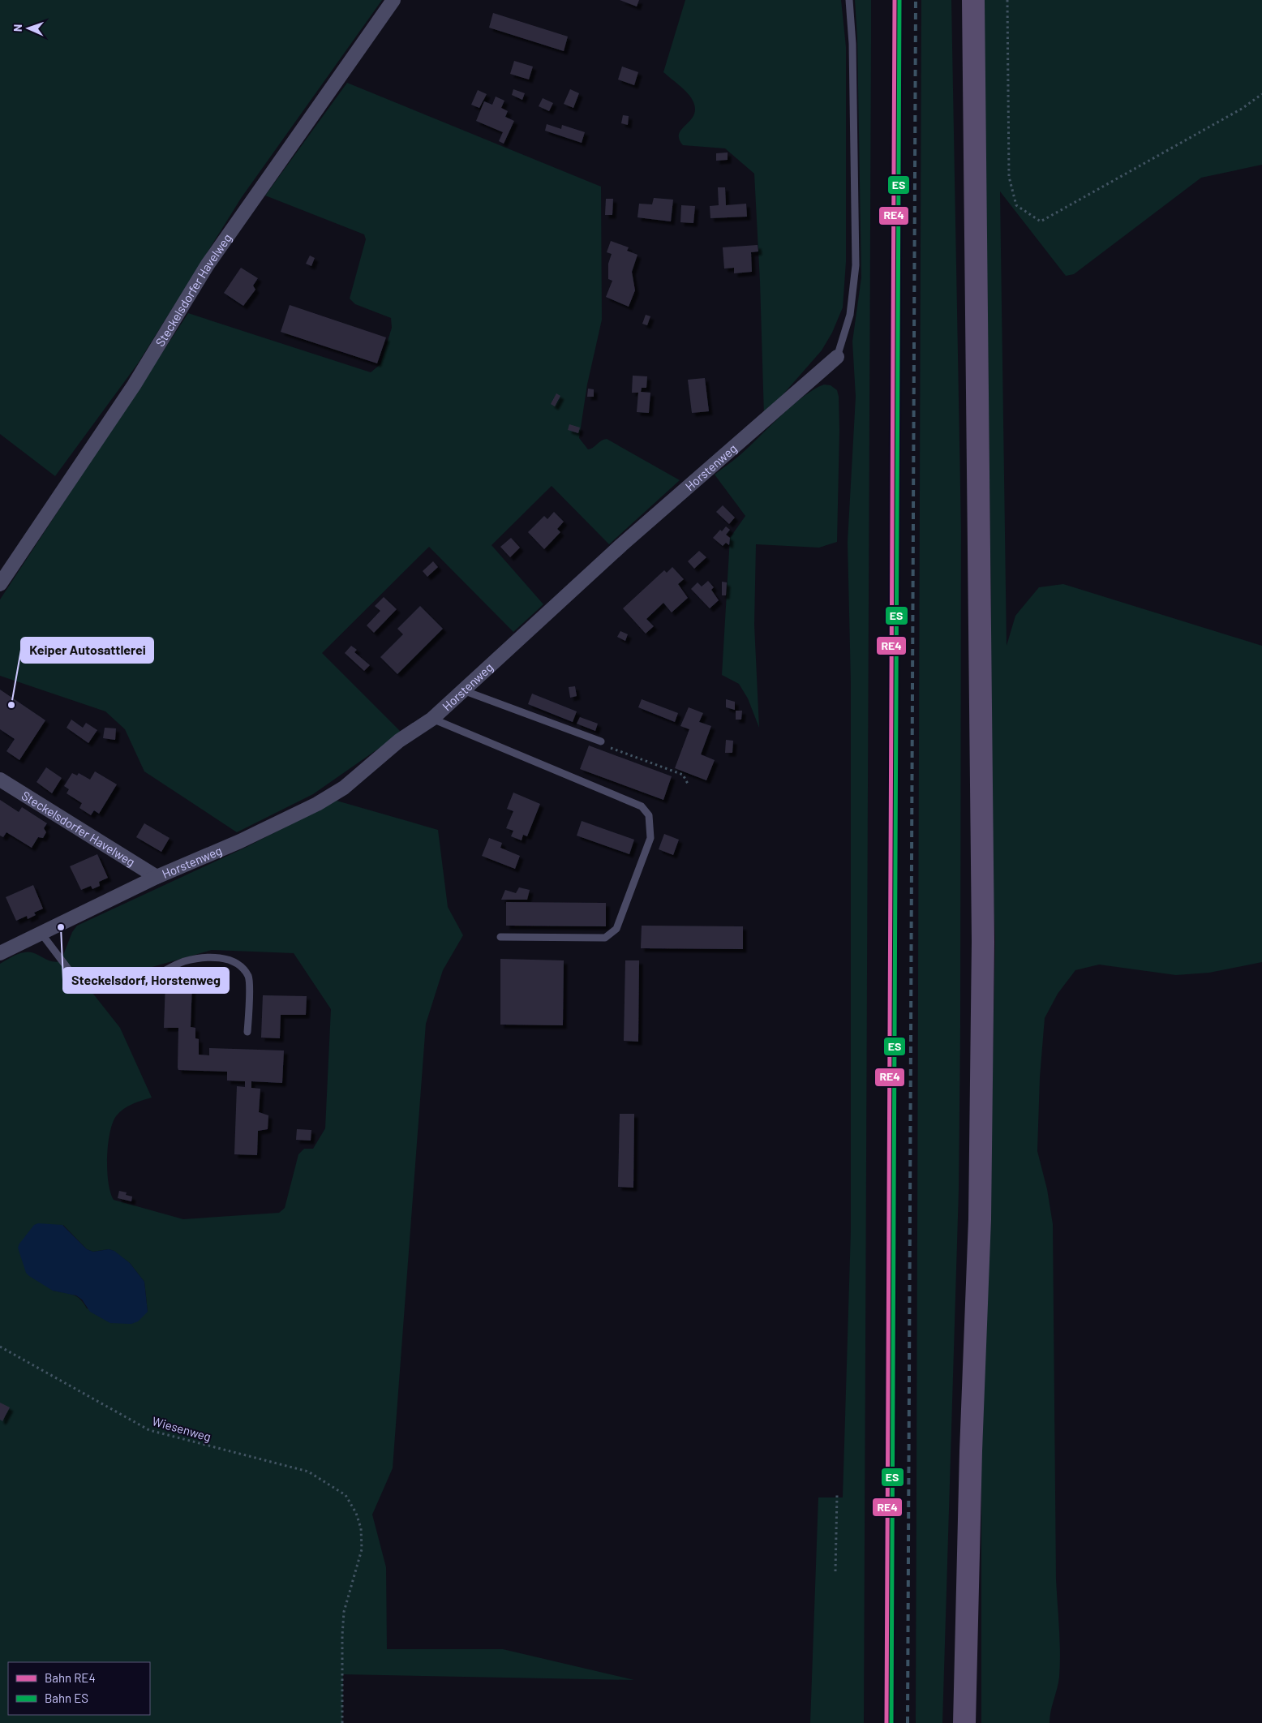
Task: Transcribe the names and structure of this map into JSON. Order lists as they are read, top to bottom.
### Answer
{
  "streets": {
    "street": ["Steckelsdorfer Havelweg", "Horstenweg"],
    "path": ["Wiesenweg"]
  },
  "crossings": [
    ["Steckelsdorfer Havelweg", "Horstenweg"]
  ],
  "places": ["Keiper Autosattlerei", "Steckelsdorf, Horstenweg"],
  "lines": ["rail line RE4", "rail line ES"],
  "legend": ["Bahn RE4", "Bahn ES"],
  "north": "left"
}
